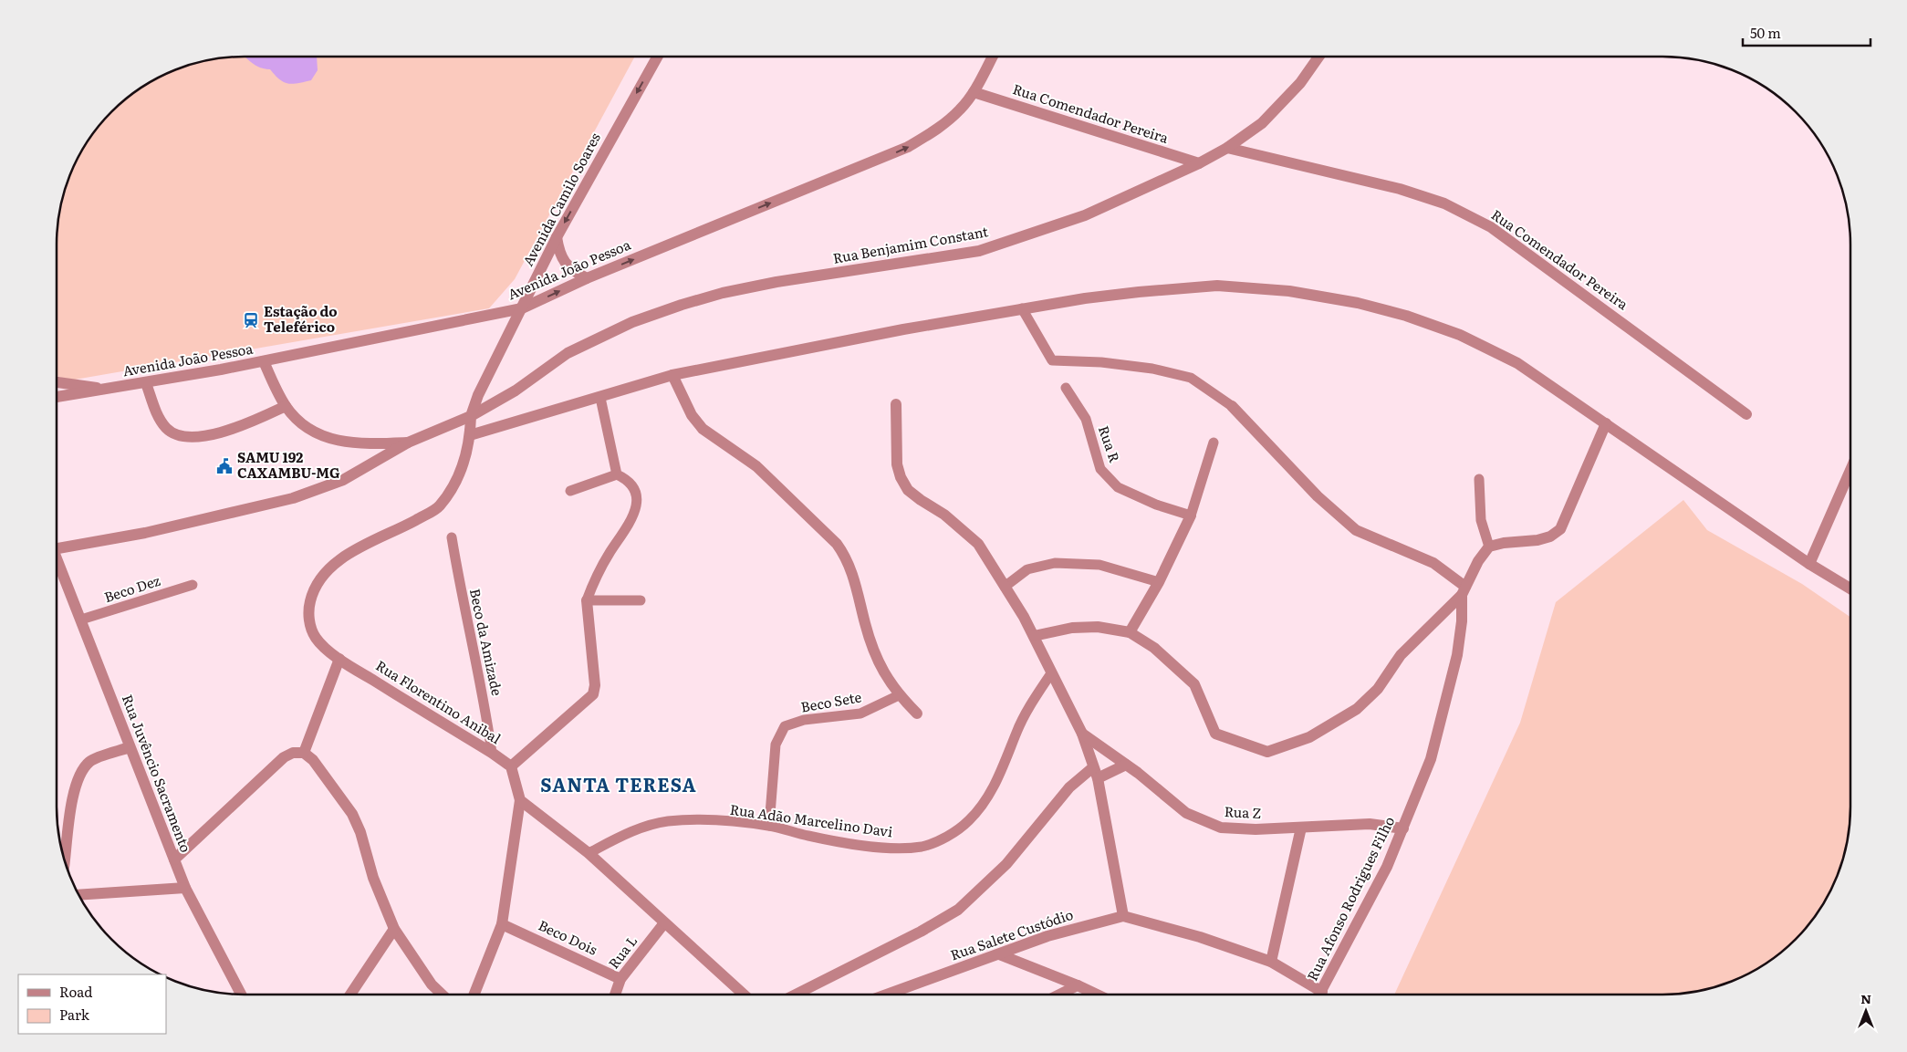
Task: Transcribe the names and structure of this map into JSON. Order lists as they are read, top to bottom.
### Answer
{
  "streets": {
    "street": [
      "Rua Comendador Pereira",
      "Avenida Camilo Soares",
      "Rua Benjamim Constant",
      "Avenida João Pessoa",
      "Rua Florentino Anibal",
      "Rua Juvêncio Sacramento",
      "Rua Z",
      "Rua Afonso Rodrigues Filho",
      "Rua Salete Custódio",
      "Beco Dois",
      "Rua L"
    ],
    "lane": [
      "Rua R",
      "Beco Dez",
      "Beco da Amizade",
      "Beco Sete",
      "Rua Adão Marcelino Davi"
    ]
  },
  "crossings": [
    ["Rua Comendador Pereira", "Rua Benjamim Constant"],
    ["Rua Comendador Pereira", "Avenida João Pessoa"],
    ["Avenida Camilo Soares", "Rua Benjamim Constant"],
    ["Avenida Camilo Soares", "Avenida João Pessoa"],
    ["Avenida Camilo Soares", "Rua Florentino Anibal"],
    ["Rua Benjamim Constant", "Rua Florentino Anibal"],
    ["Beco Dez", "Rua Juvêncio Sacramento"],
    ["Beco da Amizade", "Rua Florentino Anibal"],
    ["Beco Sete", "Rua Adão Marcelino Davi"],
    ["Rua Z", "Rua Afonso Rodrigues Filho"],
    ["Beco Dois", "Rua L"]
  ],
  "one_way": ["Avenida Camilo Soares", "Avenida João Pessoa"],
  "districts": ["SANTA TERESA"],
  "places": {
    "station": ["Estação do Teleférico"],
    "public building": ["SAMU 192 CAXAMBU-MG"]
  },
  "legend": ["Road", "Park"],
  "scale_bar": "50 m",
  "north": "top"
}
